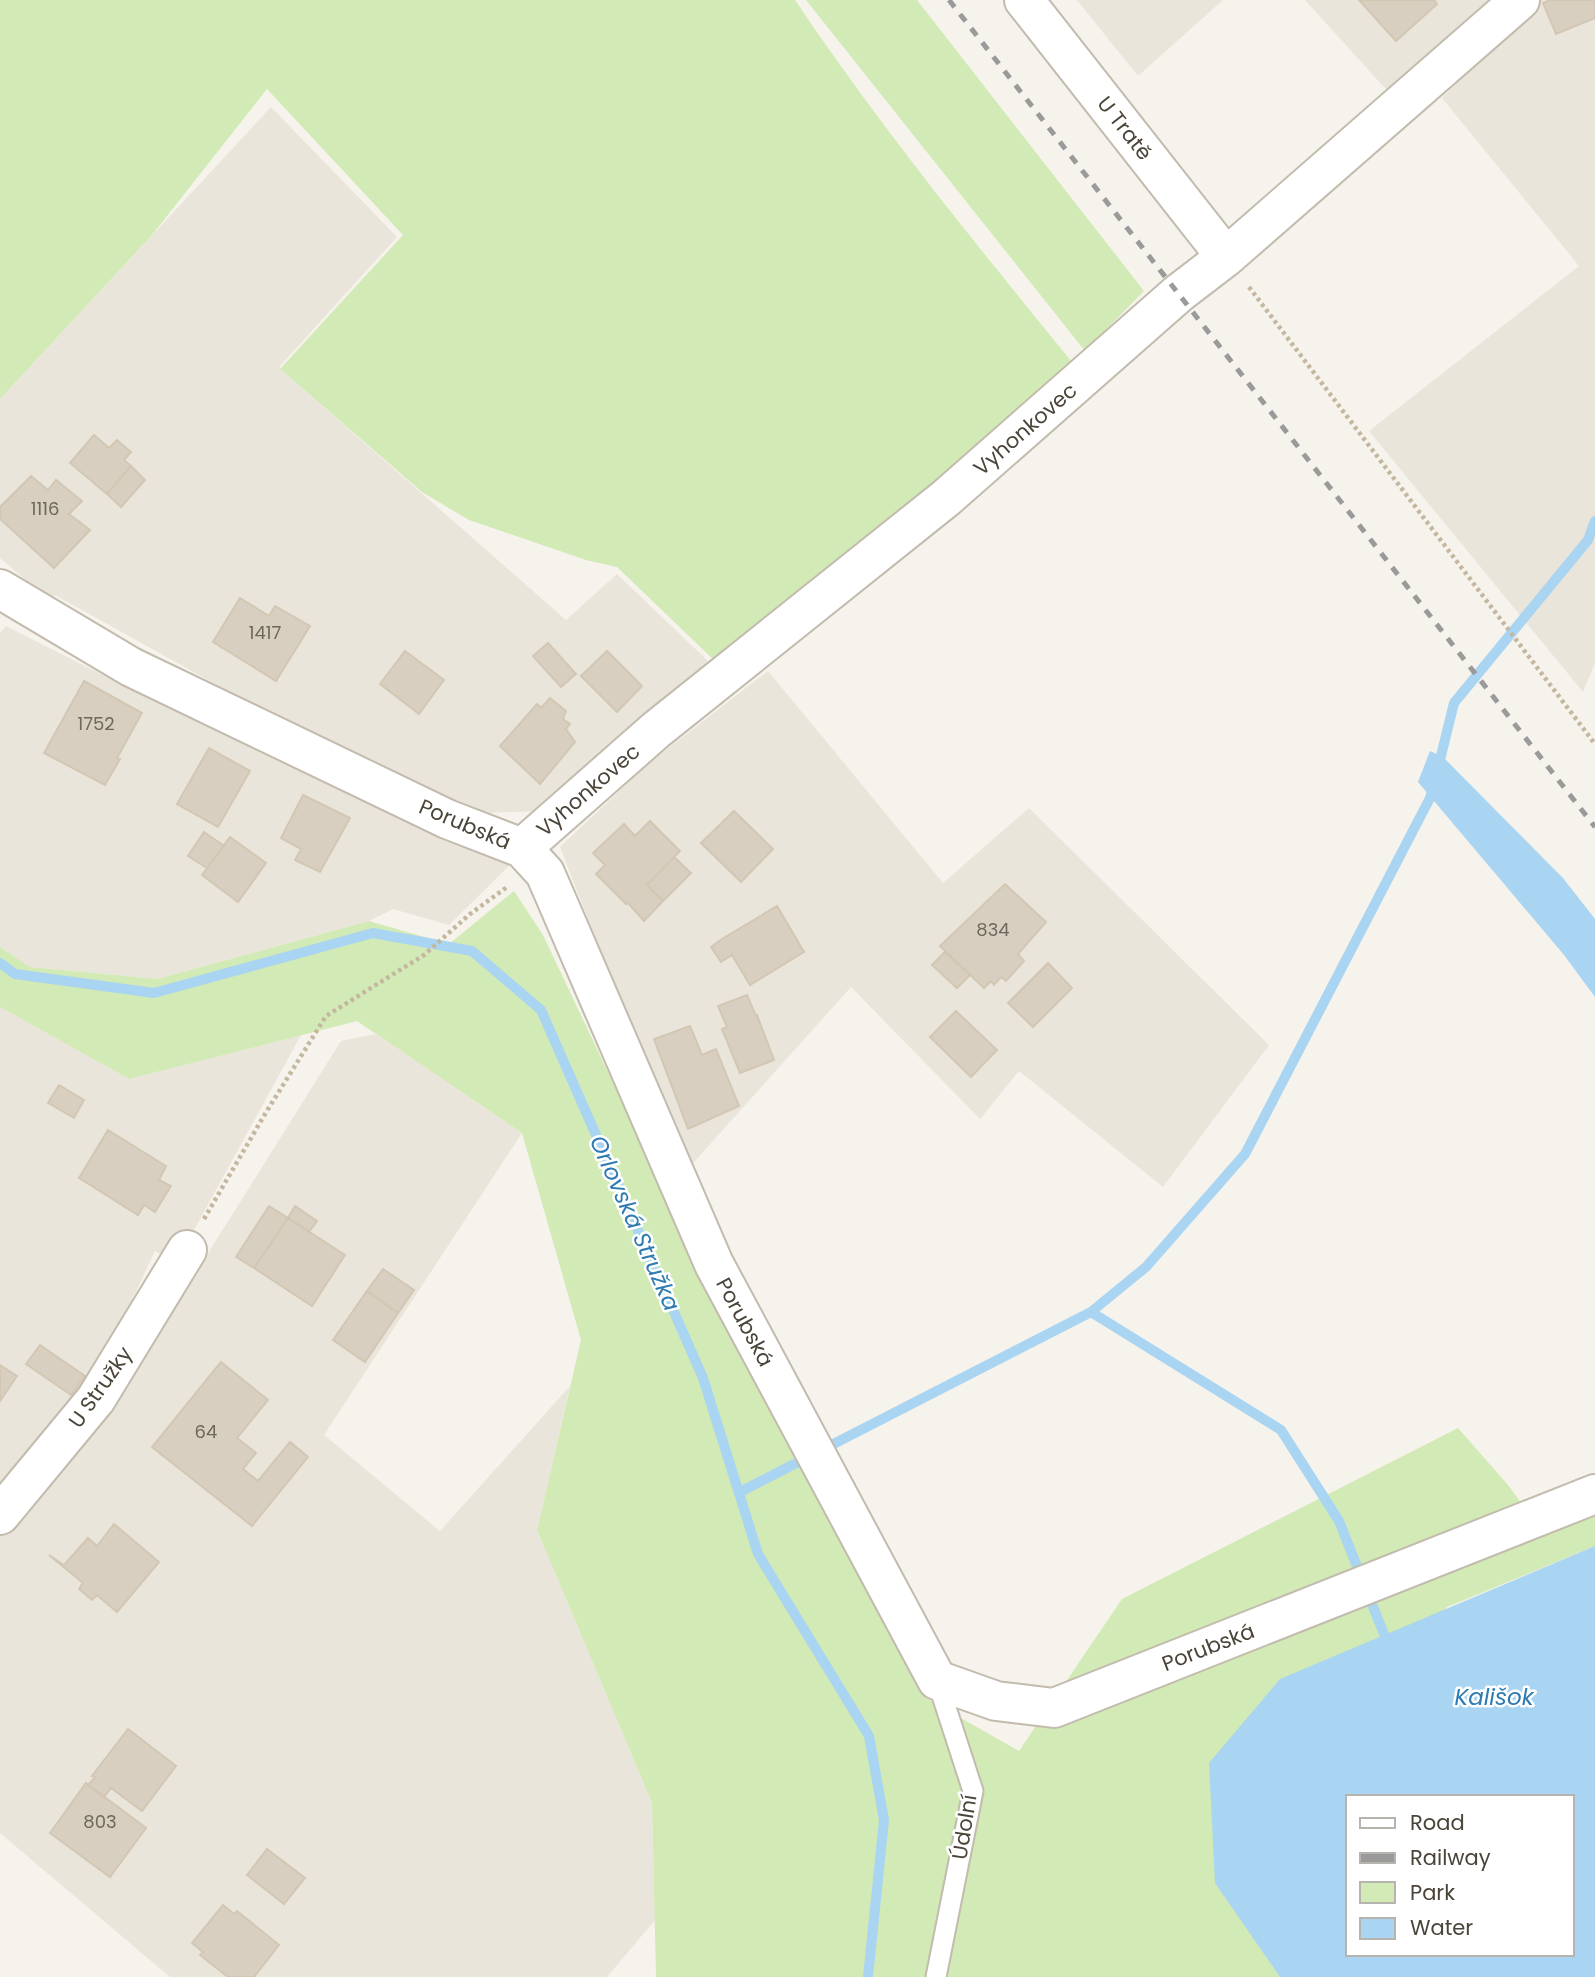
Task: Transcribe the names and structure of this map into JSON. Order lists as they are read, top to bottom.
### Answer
{
  "streets": {
    "street": [
      "U Tratě",
      "Vyhonkovec",
      "Porubská",
      "U Stružky"
    ],
    "lane": ["Údolní"]
  },
  "crossings": [
    ["U Tratě", "Vyhonkovec"],
    ["Vyhonkovec", "Porubská"],
    ["Porubská", "Údolní"]
  ],
  "water": ["Orlovská Stružka", "Kališok"],
  "house_numbers": [
    "1116",
    "1417",
    "1752",
    "834",
    "64",
    "803"
  ],
  "legend": [
    "Road",
    "Railway",
    "Park",
    "Water"
  ]
}
